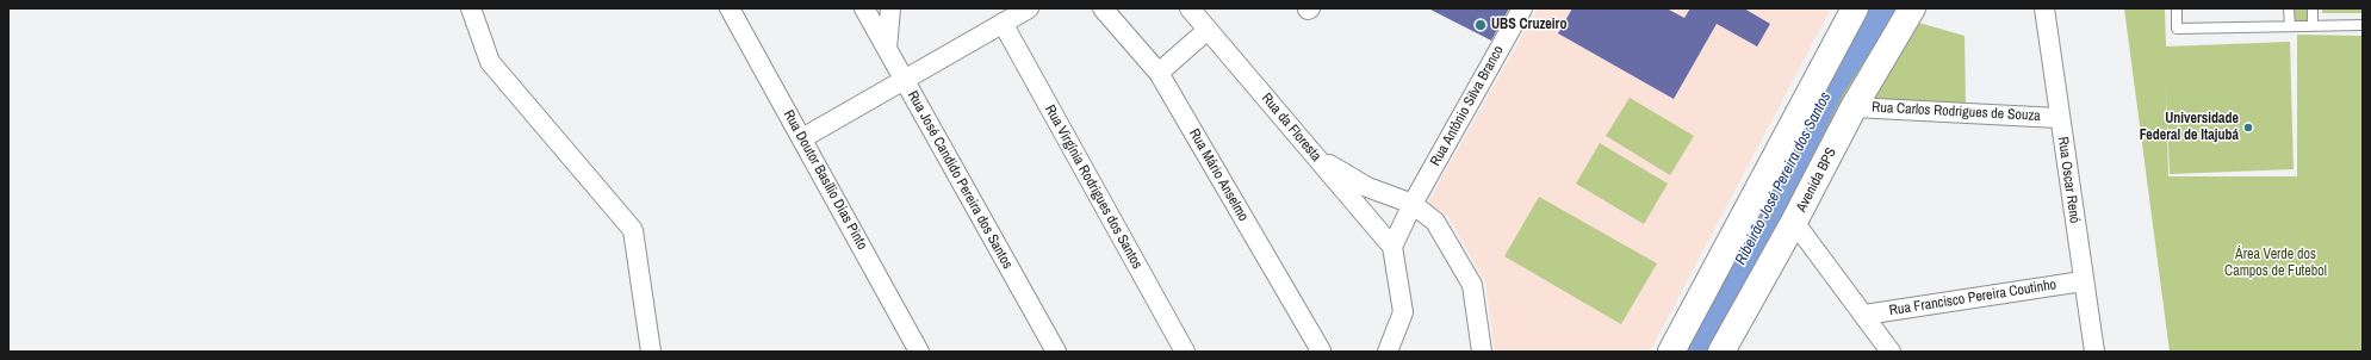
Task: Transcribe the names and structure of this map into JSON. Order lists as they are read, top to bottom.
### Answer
{
  "streets": {
    "main road": ["Avenida BPS"],
    "street": [
      "Rua Antônio Silva Branco",
      "Rua Carlos Rodrigues de Souza",
      "Rua da Floresta",
      "Rua Mário Anselmo",
      "Rua Doutor Basílio Dias Pinto",
      "Rua José Candido Pereira dos Santos",
      "Rua Oscar Renó",
      "Rua Virgínia Rodrigues dos Santos",
      "Rua Francisco Pereira Coutinho"
    ]
  },
  "crossings": [
    ["Rua Carlos Rodrigues de Souza", "Avenida BPS"],
    ["Rua Carlos Rodrigues de Souza", "Rua Oscar Renó"],
    ["Rua Oscar Renó", "Rua Francisco Pereira Coutinho"]
  ],
  "water": ["Ribeirão José Pereira dos Santos"],
  "parks": ["Área Verde dos Campos de Futebol"],
  "places": ["UBS Cruzeiro", "Universidade Federal de Itajubá"]
}
